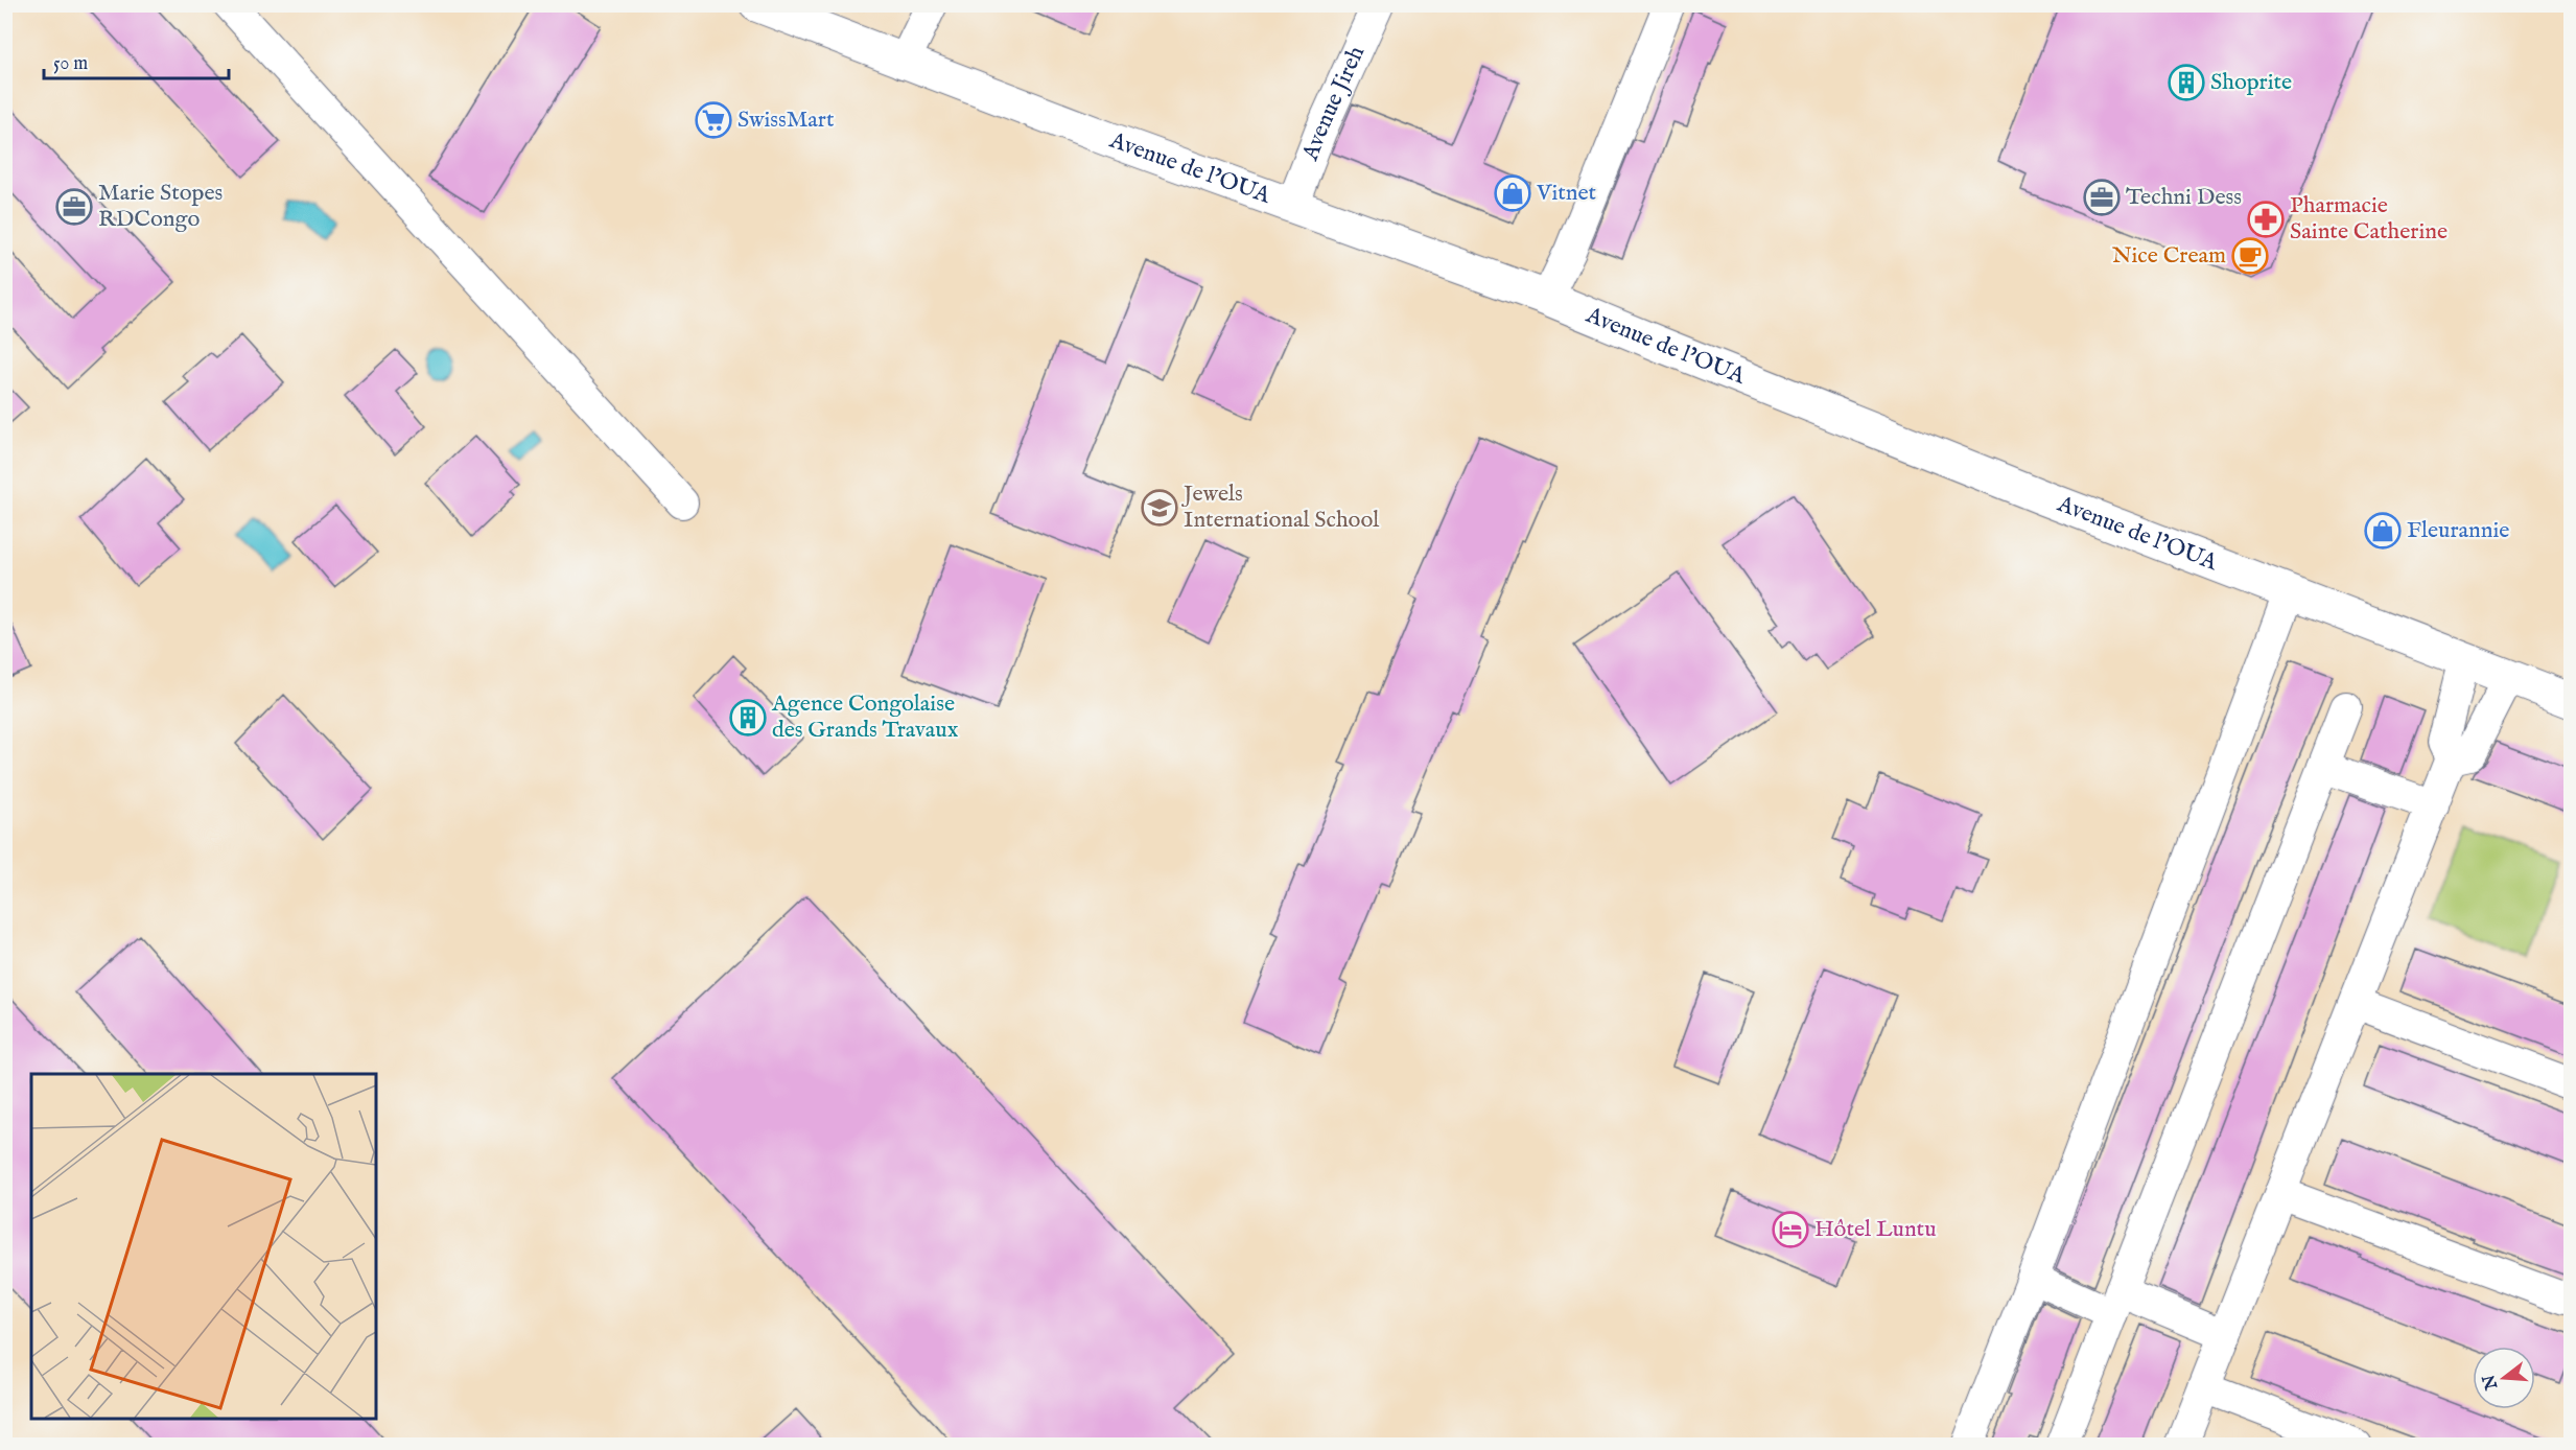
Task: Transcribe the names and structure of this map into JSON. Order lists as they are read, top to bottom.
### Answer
{
  "streets": {
    "main road": ["Avenue de l’OUA"],
    "street": ["Avenue Jireh"]
  },
  "crossings": [
    ["Avenue Jireh", "Avenue de l’OUA"]
  ],
  "places": {
    "building": ["Shoprite", "Agence Congolaise des Grands Travaux"],
    "supermarket": ["SwissMart"],
    "shop": ["Vitnet", "Fleurannie"],
    "office": ["Techni Dess", "Marie Stopes RDCongo"],
    "pharmacy": ["Pharmacie Sainte Catherine"],
    "cafe": ["Nice Cream"],
    "school or university": ["Jewels International School"],
    "hotel": ["Hôtel Luntu"]
  },
  "scale_bar": "50 m",
  "north": "left"
}
